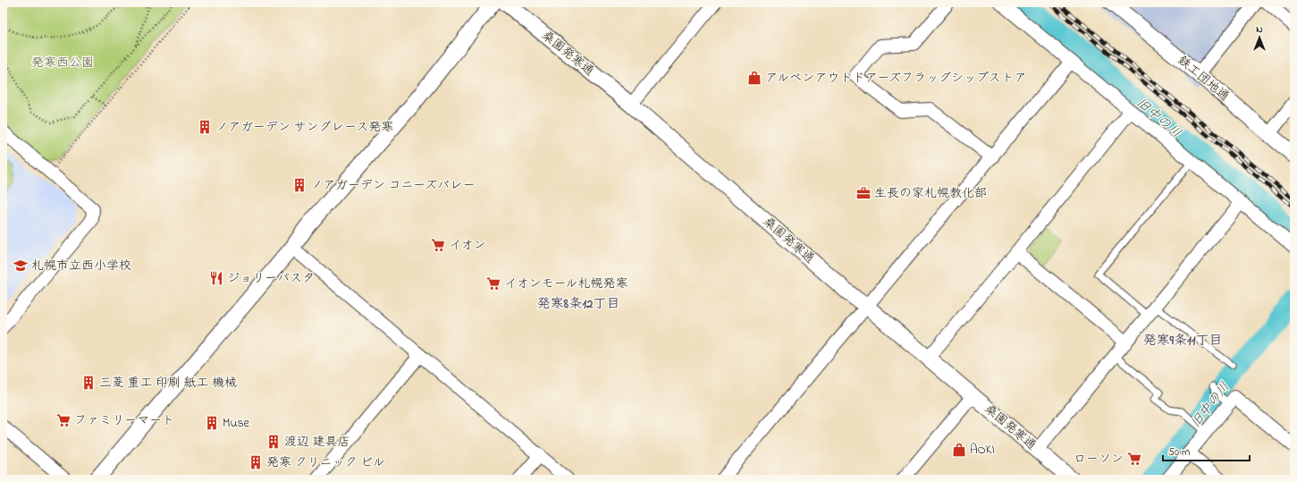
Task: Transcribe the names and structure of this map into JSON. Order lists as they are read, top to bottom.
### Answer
{
  "streets": {
    "street": ["桑園発寒通", "鉄工団地通"]
  },
  "districts": ["発寒8条12丁目", "発寒9条11丁目"],
  "water": ["旧中の川"],
  "parks": ["発寒西公園"],
  "places": {
    "shop": ["アルペンアウトドアーズフラッグシップストア", "AOKI"],
    "building": [
      "ノアガーデン サングレース発寒",
      "ノアガーデン コニーズバレー",
      "三菱 重工 印刷 紙工 機械",
      "Muse",
      "渡辺 建具店",
      "発寒 クリニック ビル"
    ],
    "office": ["生長の家札幌教化部"],
    "supermarket": [
      "イオン",
      "イオンモール札幌発寒",
      "ファミリーマート",
      "ローソン"
    ],
    "school or university": ["札幌市立西小学校"],
    "restaurant": ["ジョリーパスタ"]
  },
  "scale_bar": "50 m",
  "north": "top"
}
